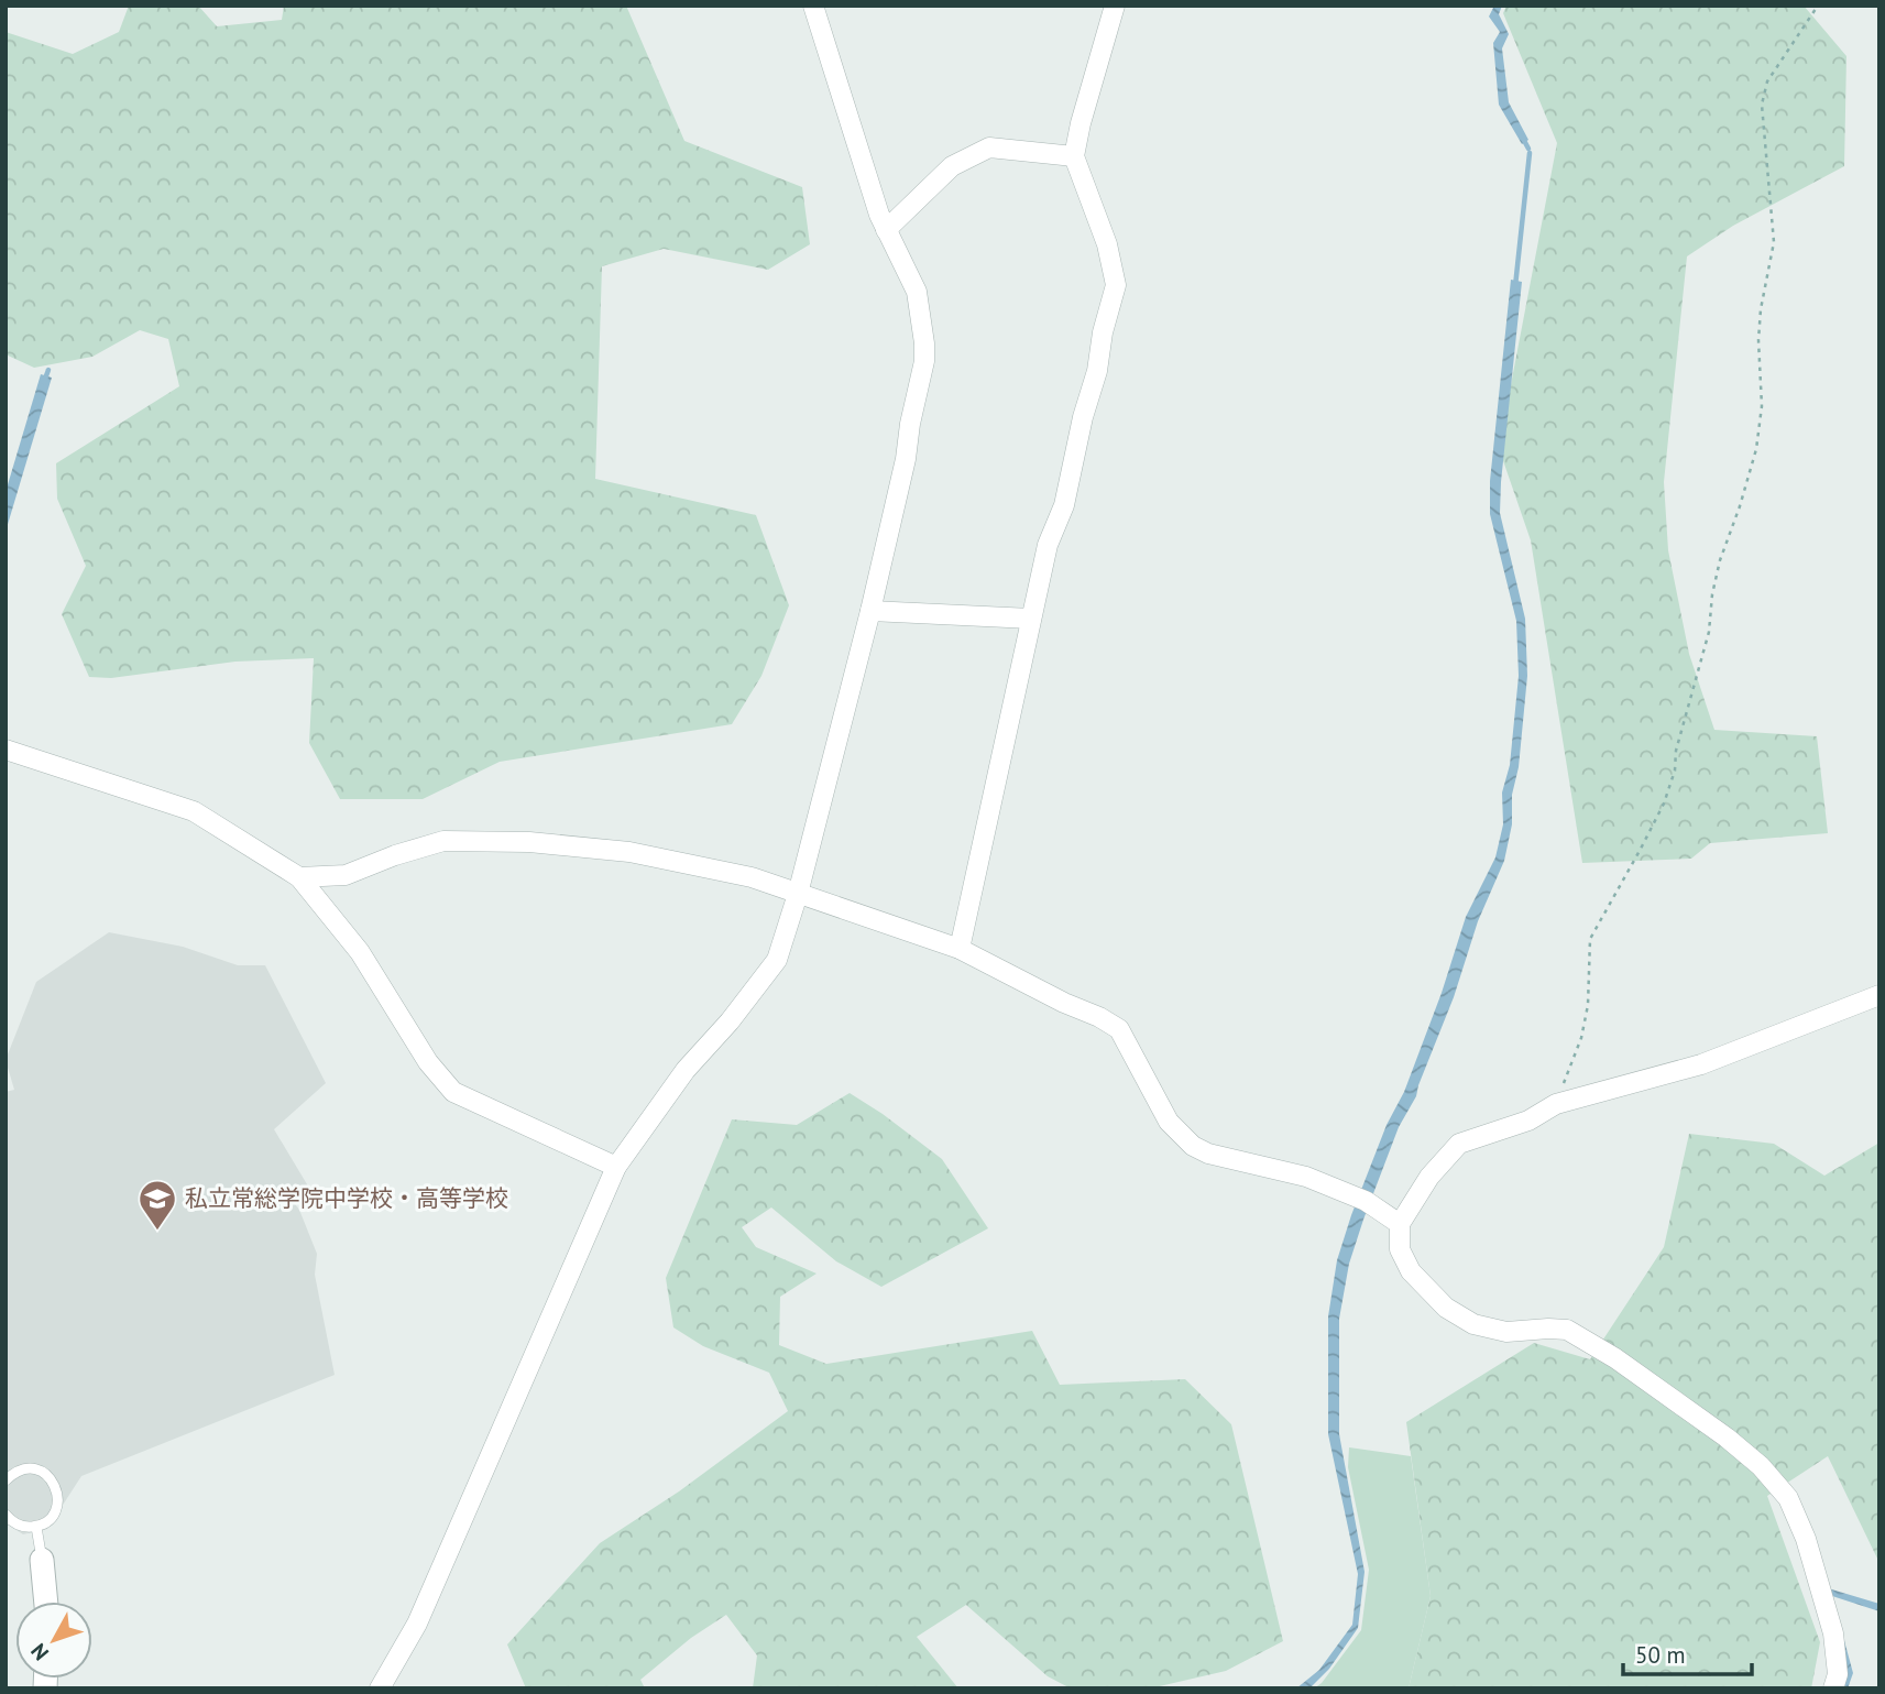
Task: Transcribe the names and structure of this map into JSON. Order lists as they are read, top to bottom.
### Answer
{
  "places": {
    "school or university": ["私立常総学院中学校・高等学校"]
  },
  "scale_bar": "50 m",
  "north": "bottom left"
}
